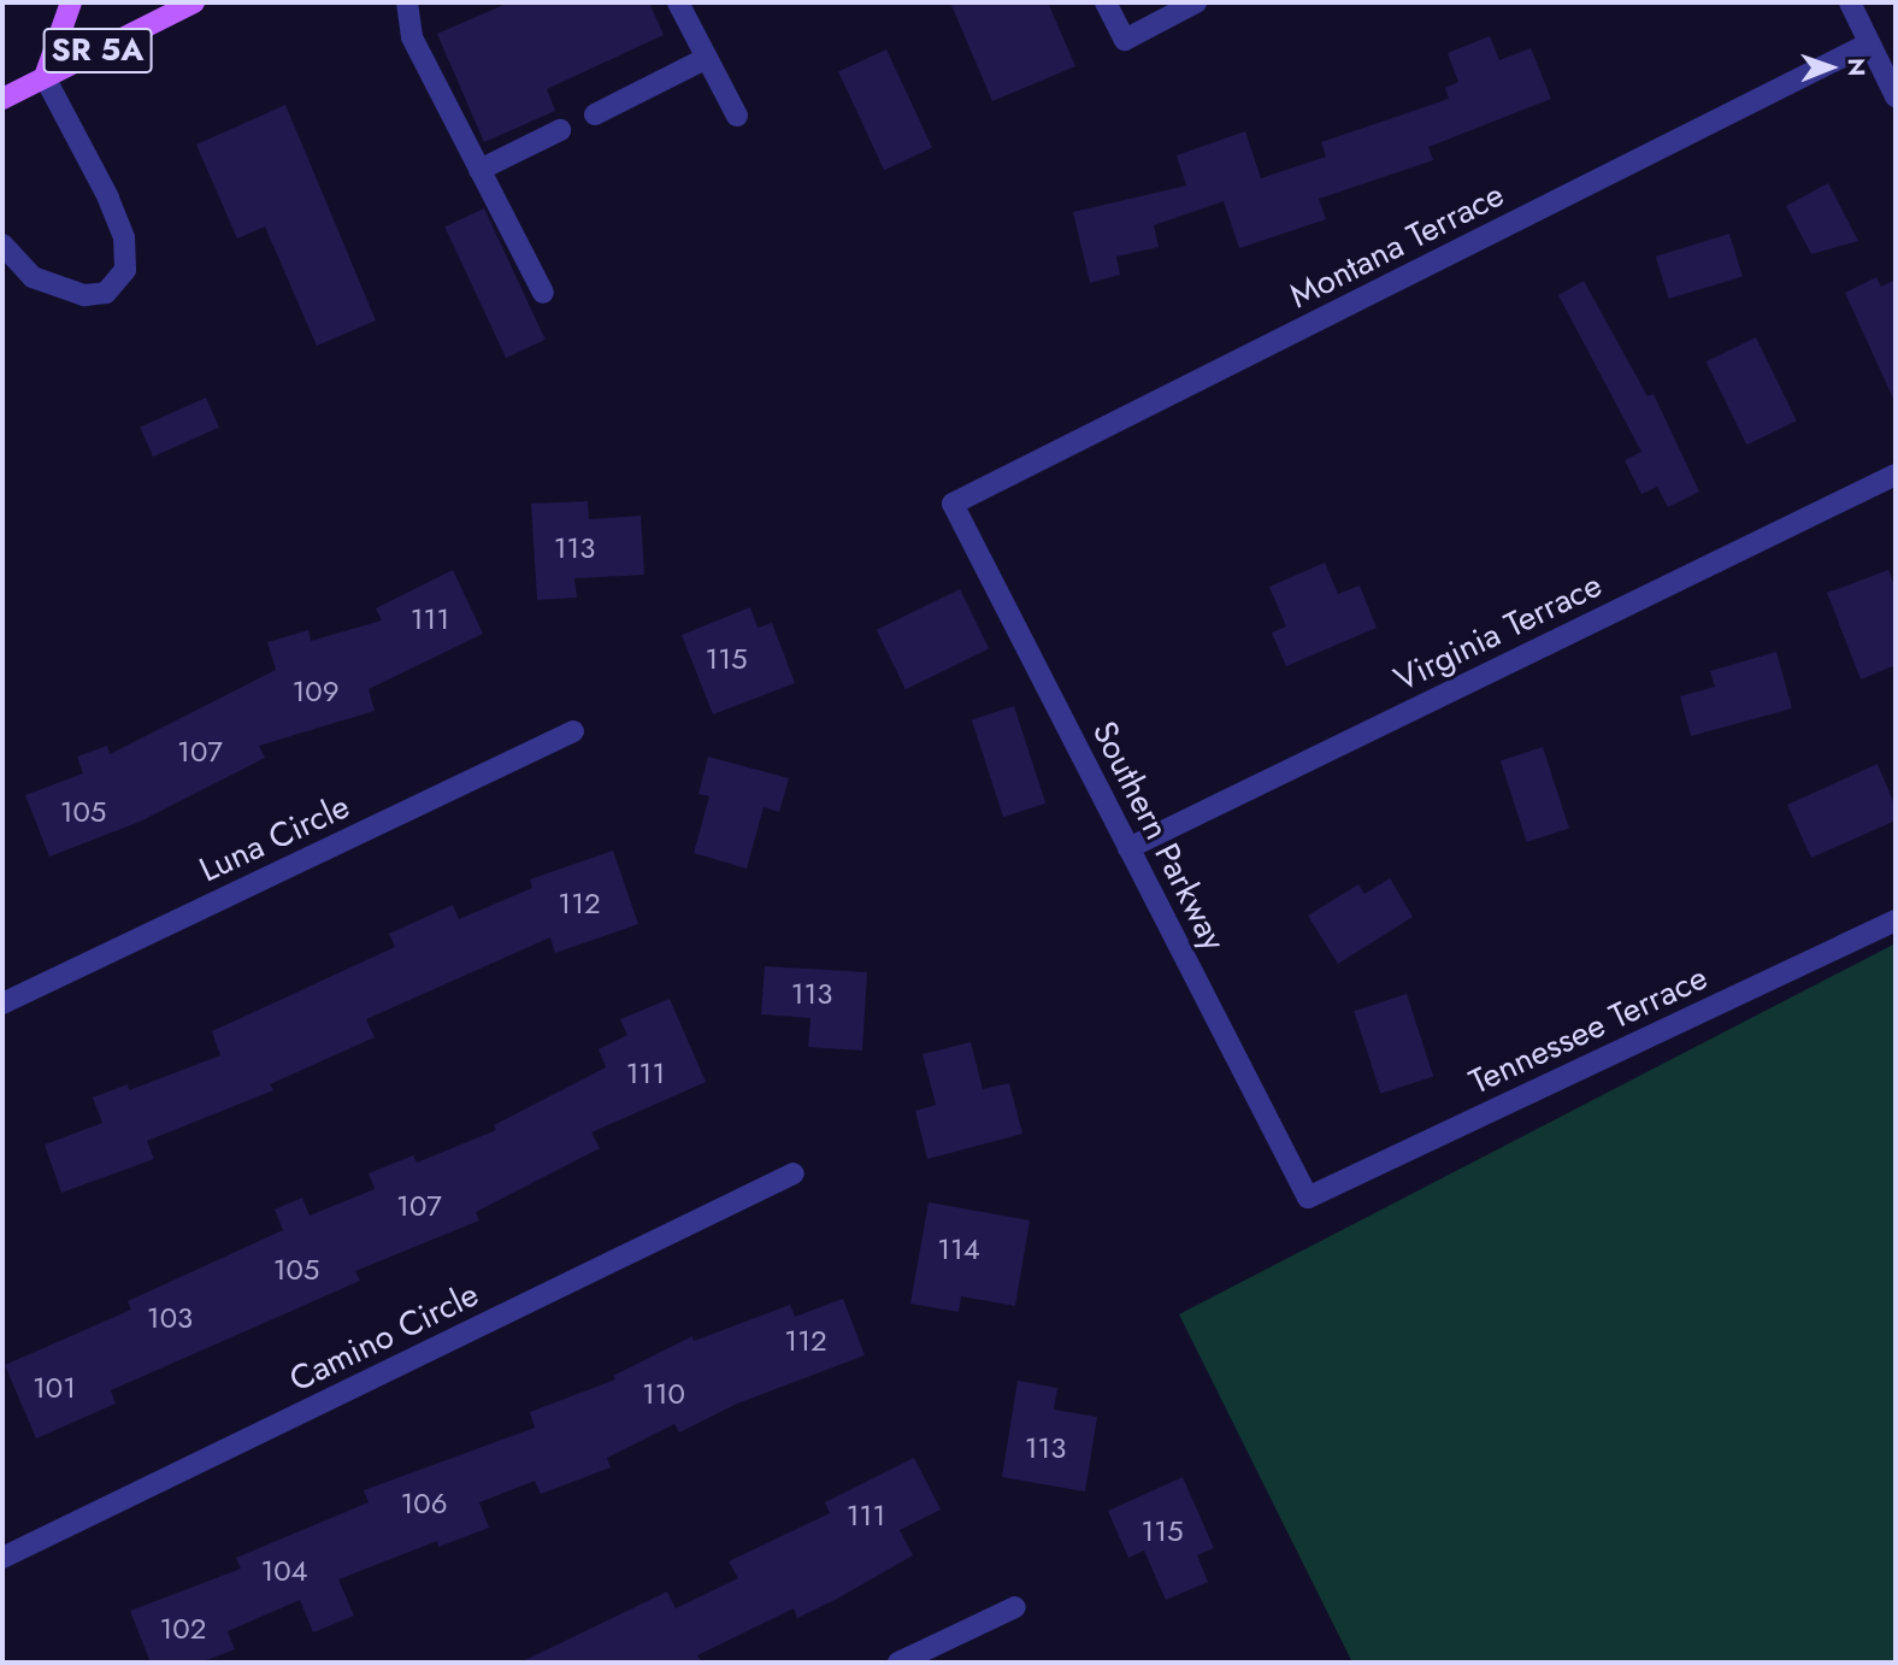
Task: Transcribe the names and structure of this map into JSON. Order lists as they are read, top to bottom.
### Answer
{
  "streets": {
    "main road": ["SR 5A"],
    "street": [
      "Montana Terrace",
      "Virginia Terrace",
      "Southern Parkway",
      "Luna Circle",
      "Tennessee Terrace",
      "Camino Circle"
    ]
  },
  "crossings": [
    ["Montana Terrace", "Southern Parkway"],
    ["Virginia Terrace", "Southern Parkway"],
    ["Southern Parkway", "Tennessee Terrace"]
  ],
  "house_numbers": [
    "113",
    "111",
    "115",
    "109",
    "107",
    "105",
    "112",
    "113",
    "111",
    "107",
    "114",
    "105",
    "103",
    "112",
    "101",
    "110",
    "113",
    "106",
    "111",
    "115",
    "104",
    "102"
  ],
  "north": "right"
}
